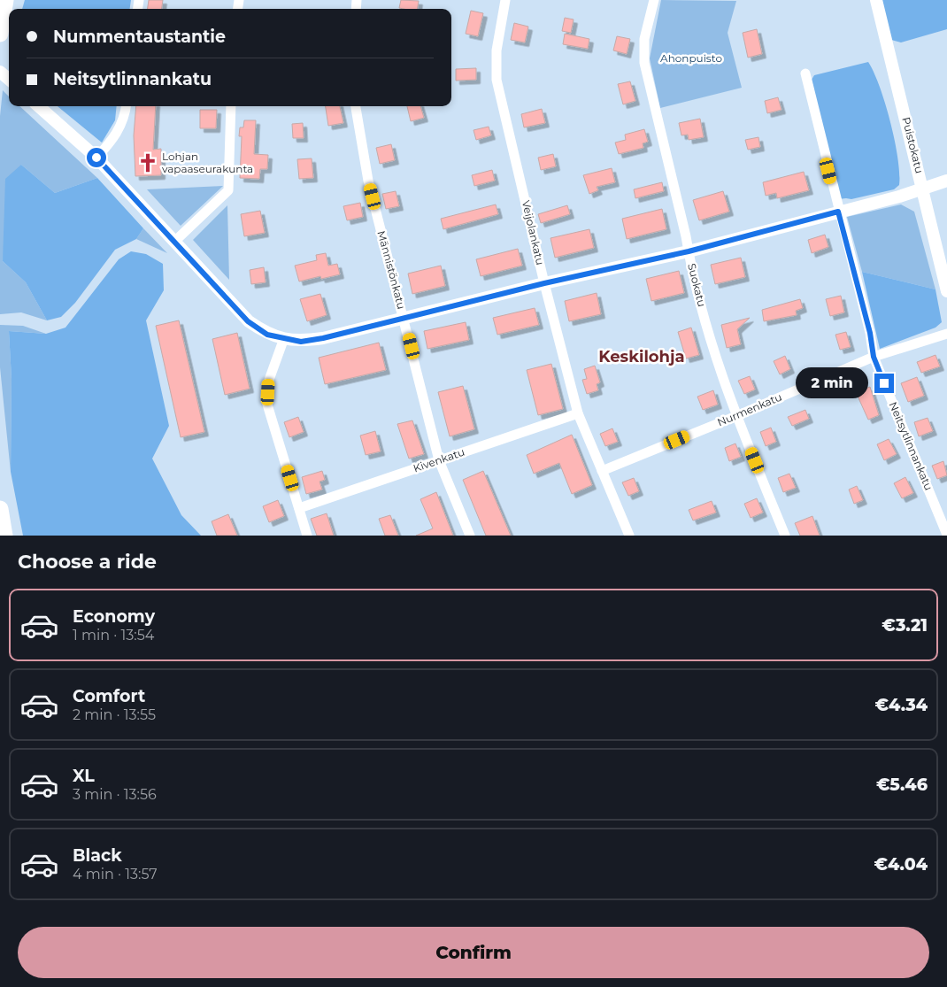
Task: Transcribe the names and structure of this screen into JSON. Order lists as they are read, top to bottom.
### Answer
{
  "streets": {
    "street": [
      "Puistokatu",
      "Veijolankatu",
      "Männistönkatu",
      "Suokatu",
      "Nurmenkatu",
      "Neitsytlinnankatu",
      "Kivenkatu"
    ]
  },
  "crossings": [
    ["Veijolankatu", "Nurmenkatu"],
    ["Veijolankatu", "Kivenkatu"],
    ["Männistönkatu", "Kivenkatu"],
    ["Suokatu", "Nurmenkatu"],
    ["Nurmenkatu", "Neitsytlinnankatu"]
  ],
  "districts": ["Keskilohja"],
  "parks": ["Ahonpuisto"],
  "places": {
    "church": ["Lohjan vapaaseurakunta"]
  },
  "page": {
    "banner": ["Nummentaustantie", "Neitsytlinnankatu"],
    "bubble": "2 min",
    "heading": "Choose a ride",
    "list": [
      {
        "name": "Economy",
        "note": "1 min · 13:54",
        "value": "€3.21"
      },
      {
        "name": "Comfort",
        "note": "2 min · 13:55",
        "value": "€4.34"
      },
      {
        "name": "XL",
        "note": "3 min · 13:56",
        "value": "€5.46"
      },
      {
        "name": "Black",
        "note": "4 min · 13:57",
        "value": "€4.04"
      }
    ],
    "buttons": "Confirm"
  }
}
